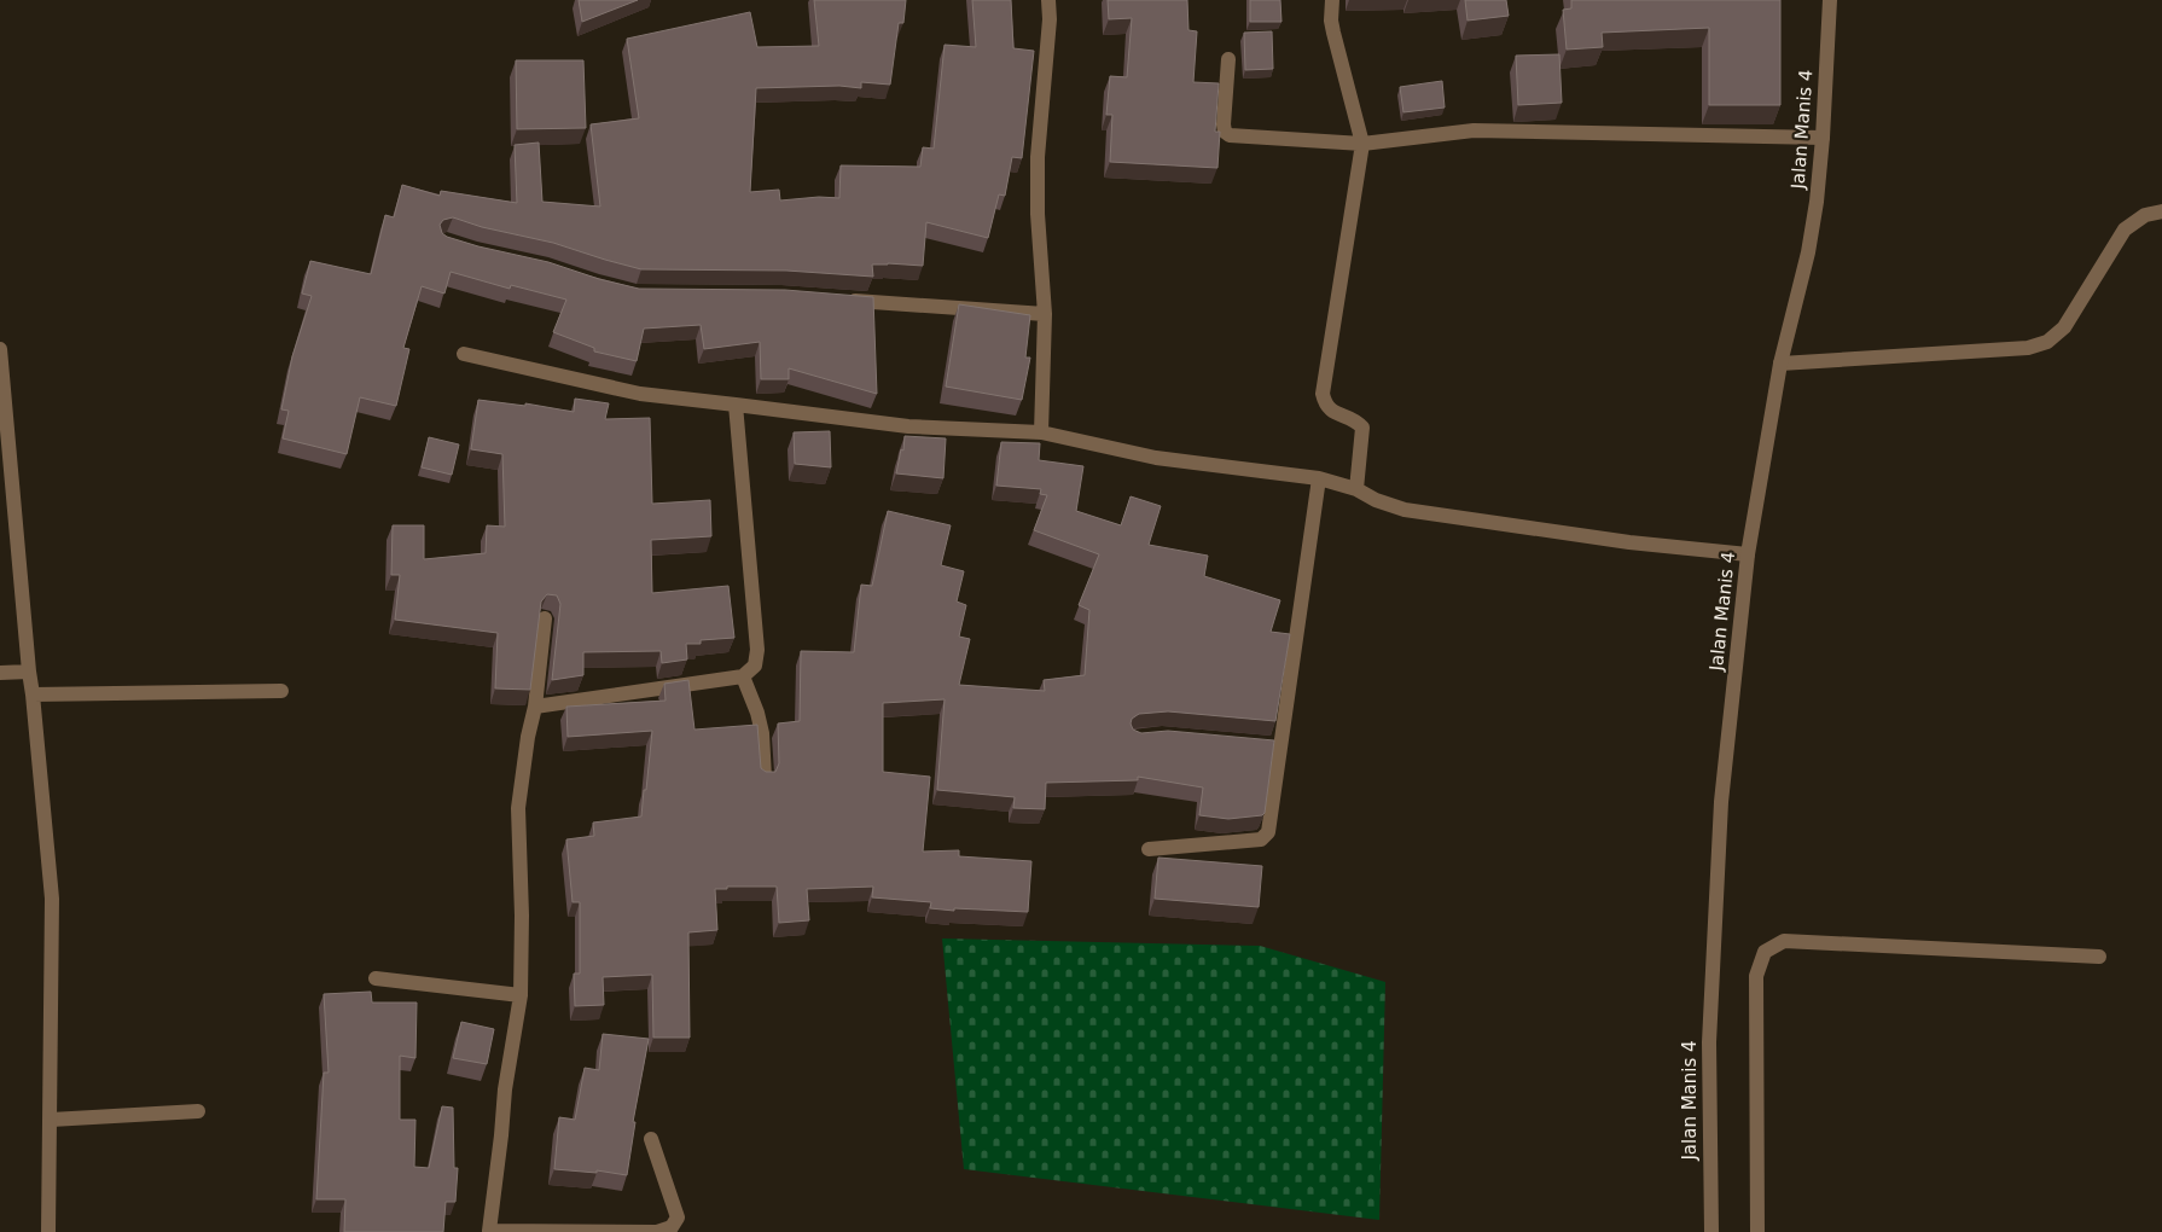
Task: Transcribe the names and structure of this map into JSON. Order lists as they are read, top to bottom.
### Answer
{
  "streets": {
    "street": ["Jalan Manis 4"]
  }
}
